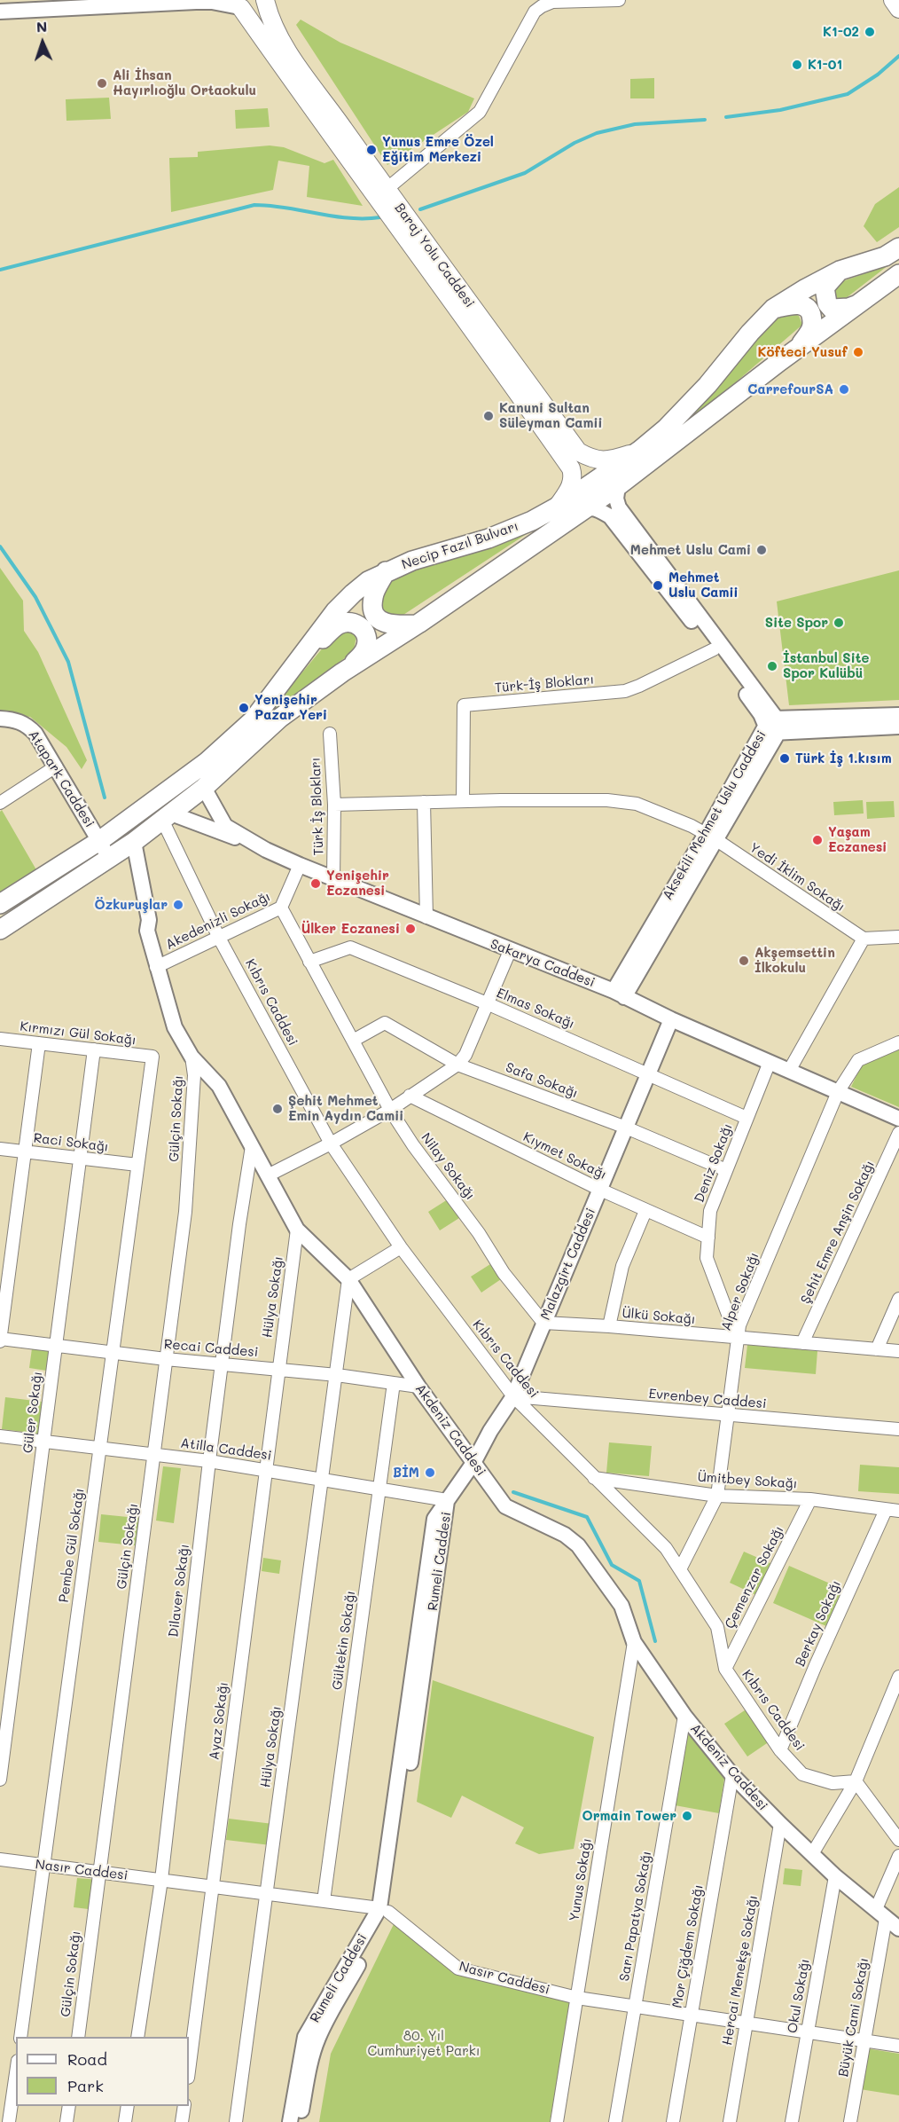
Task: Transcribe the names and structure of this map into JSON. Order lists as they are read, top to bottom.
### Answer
{
  "streets": {
    "main road": ["Baraj Yolu Caddesi", "Necip Fazıl Bulvarı"],
    "street": [
      "Türk-İş Blokları",
      "Atapark Caddesi",
      "Türk İş Blokları",
      "Aksekili Mehmet Uslu Caddesi",
      "Yedi İklim Sokağı",
      "Akedenizli Sokağı",
      "Sakarya Caddesi",
      "Kıbrıs Caddesi",
      "Elmas Sokağı",
      "Kırmızı Gül Sokağı",
      "Safa Sokağı",
      "Gülçin Sokağı",
      "Raci Sokağı",
      "Kıymet Sokağı",
      "Deniz Sokağı",
      "Nilay Sokağı",
      "Şehit Emre Anşin Sokağı",
      "Malazgirt Caddesi",
      "Alper Sokağı",
      "Hülya Sokağı",
      "Ülkü Sokağı",
      "Recai Caddesi",
      "Evrenbey Caddesi",
      "Güler Sokağı",
      "Akdeniz Caddesi",
      "Atilla Caddesi",
      "Ümitbey Sokağı",
      "Pembe Gül Sokağı",
      "Rumeli Caddesi",
      "Çemenzar Sokağı",
      "Dilaver Sokağı",
      "Berkay Sokağı",
      "Gültekin Sokağı",
      "Ayaz Sokağı",
      "Nasır Caddesi",
      "Yunus Sokağı",
      "Sarı Papatya Sokağı",
      "Mor Çiğdem Sokağı",
      "Hercai Menekşe Sokağı",
      "Okul Sokağı",
      "Büyük Cami Sokağı"
    ]
  },
  "crossings": [
    ["Baraj Yolu Caddesi", "Necip Fazıl Bulvarı"],
    ["Necip Fazıl Bulvarı", "Atapark Caddesi"],
    ["Necip Fazıl Bulvarı", "Aksekili Mehmet Uslu Caddesi"],
    ["Necip Fazıl Bulvarı", "Sakarya Caddesi"],
    ["Necip Fazıl Bulvarı", "Kıbrıs Caddesi"],
    ["Necip Fazıl Bulvarı", "Akdeniz Caddesi"],
    ["Türk-İş Blokları", "Aksekili Mehmet Uslu Caddesi"],
    ["Türk İş Blokları", "Sakarya Caddesi"],
    ["Aksekili Mehmet Uslu Caddesi", "Yedi İklim Sokağı"],
    ["Aksekili Mehmet Uslu Caddesi", "Sakarya Caddesi"],
    ["Akedenizli Sokağı", "Sakarya Caddesi"],
    ["Akedenizli Sokağı", "Kıbrıs Caddesi"],
    ["Akedenizli Sokağı", "Nilay Sokağı"],
    ["Akedenizli Sokağı", "Akdeniz Caddesi"],
    ["Sakarya Caddesi", "Deniz Sokağı"],
    ["Sakarya Caddesi", "Malazgirt Caddesi"],
    ["Sakarya Caddesi", "Alper Sokağı"],
    ["Kıbrıs Caddesi", "Malazgirt Caddesi"],
    ["Kıbrıs Caddesi", "Alper Sokağı"],
    ["Kıbrıs Caddesi", "Evrenbey Caddesi"],
    ["Kıbrıs Caddesi", "Ümitbey Sokağı"],
    ["Kıbrıs Caddesi", "Çemenzar Sokağı"],
    ["Kıbrıs Caddesi", "Berkay Sokağı"],
    ["Elmas Sokağı", "Deniz Sokağı"],
    ["Elmas Sokağı", "Nilay Sokağı"],
    ["Elmas Sokağı", "Malazgirt Caddesi"],
    ["Kırmızı Gül Sokağı", "Güler Sokağı"],
    ["Kırmızı Gül Sokağı", "Pembe Gül Sokağı"],
    ["Safa Sokağı", "Deniz Sokağı"],
    ["Safa Sokağı", "Nilay Sokağı"],
    ["Safa Sokağı", "Malazgirt Caddesi"],
    ["Gülçin Sokağı", "Recai Caddesi"],
    ["Gülçin Sokağı", "Akdeniz Caddesi"],
    ["Gülçin Sokağı", "Atilla Caddesi"],
    ["Gülçin Sokağı", "Nasır Caddesi"],
    ["Raci Sokağı", "Güler Sokağı"],
    ["Raci Sokağı", "Pembe Gül Sokağı"],
    ["Kıymet Sokağı", "Deniz Sokağı"],
    ["Kıymet Sokağı", "Malazgirt Caddesi"],
    ["Deniz Sokağı", "Alper Sokağı"],
    ["Deniz Sokağı", "Ülkü Sokağı"],
    ["Nilay Sokağı", "Malazgirt Caddesi"],
    ["Nilay Sokağı", "Ülkü Sokağı"],
    ["Şehit Emre Anşin Sokağı", "Ülkü Sokağı"],
    ["Malazgirt Caddesi", "Ülkü Sokağı"],
    ["Malazgirt Caddesi", "Evrenbey Caddesi"],
    ["Malazgirt Caddesi", "Akdeniz Caddesi"],
    ["Malazgirt Caddesi", "Atilla Caddesi"],
    ["Malazgirt Caddesi", "Rumeli Caddesi"],
    ["Alper Sokağı", "Ülkü Sokağı"],
    ["Alper Sokağı", "Evrenbey Caddesi"],
    ["Alper Sokağı", "Ümitbey Sokağı"],
    ["Hülya Sokağı", "Recai Caddesi"],
    ["Hülya Sokağı", "Akdeniz Caddesi"],
    ["Hülya Sokağı", "Atilla Caddesi"],
    ["Hülya Sokağı", "Ayaz Sokağı"],
    ["Hülya Sokağı", "Nasır Caddesi"],
    ["Recai Caddesi", "Güler Sokağı"],
    ["Recai Caddesi", "Akdeniz Caddesi"],
    ["Recai Caddesi", "Pembe Gül Sokağı"],
    ["Recai Caddesi", "Dilaver Sokağı"],
    ["Recai Caddesi", "Gültekin Sokağı"],
    ["Recai Caddesi", "Ayaz Sokağı"],
    ["Güler Sokağı", "Atilla Caddesi"],
    ["Akdeniz Caddesi", "Dilaver Sokağı"],
    ["Akdeniz Caddesi", "Yunus Sokağı"],
    ["Akdeniz Caddesi", "Sarı Papatya Sokağı"],
    ["Akdeniz Caddesi", "Mor Çiğdem Sokağı"],
    ["Akdeniz Caddesi", "Hercai Menekşe Sokağı"],
    ["Akdeniz Caddesi", "Okul Sokağı"],
    ["Akdeniz Caddesi", "Büyük Cami Sokağı"],
    ["Atilla Caddesi", "Pembe Gül Sokağı"],
    ["Atilla Caddesi", "Rumeli Caddesi"],
    ["Atilla Caddesi", "Dilaver Sokağı"],
    ["Atilla Caddesi", "Gültekin Sokağı"],
    ["Atilla Caddesi", "Ayaz Sokağı"],
    ["Ümitbey Sokağı", "Çemenzar Sokağı"],
    ["Ümitbey Sokağı", "Berkay Sokağı"],
    ["Pembe Gül Sokağı", "Nasır Caddesi"],
    ["Rumeli Caddesi", "Nasır Caddesi"],
    ["Dilaver Sokağı", "Nasır Caddesi"],
    ["Gültekin Sokağı", "Nasır Caddesi"],
    ["Ayaz Sokağı", "Nasır Caddesi"],
    ["Nasır Caddesi", "Yunus Sokağı"],
    ["Nasır Caddesi", "Sarı Papatya Sokağı"],
    ["Nasır Caddesi", "Mor Çiğdem Sokağı"],
    ["Nasır Caddesi", "Hercai Menekşe Sokağı"],
    ["Nasır Caddesi", "Okul Sokağı"],
    ["Nasır Caddesi", "Büyük Cami Sokağı"]
  ],
  "parks": ["80. Yıl Cumhuriyet Parkı"],
  "places": [
    "K1-02",
    "K1-01",
    "Ali İhsan Hayırlıoğlu Ortaokulu",
    "Yunus Emre Özel Eğitim Merkezi",
    "Köfteci Yusuf",
    "CarrefourSA",
    "Kanuni Sultan Süleyman Camii",
    "Mehmet Uslu Cami",
    "Mehmet Uslu Camii",
    "Site Spor",
    "İstanbul Site Spor Kulübü",
    "Yenişehir Pazar Yeri",
    "Türk İş 1.kısım",
    "Yaşam Eczanesi",
    "Yenişehir Eczanesi",
    "Özkuruşlar",
    "Ülker Eczanesi",
    "Akşemsettin İlkokulu",
    "Şehit Mehmet Emin Aydın Camii",
    "BİM",
    "Ormain Tower"
  ],
  "legend": ["Road", "Park"],
  "north": "top"
}
